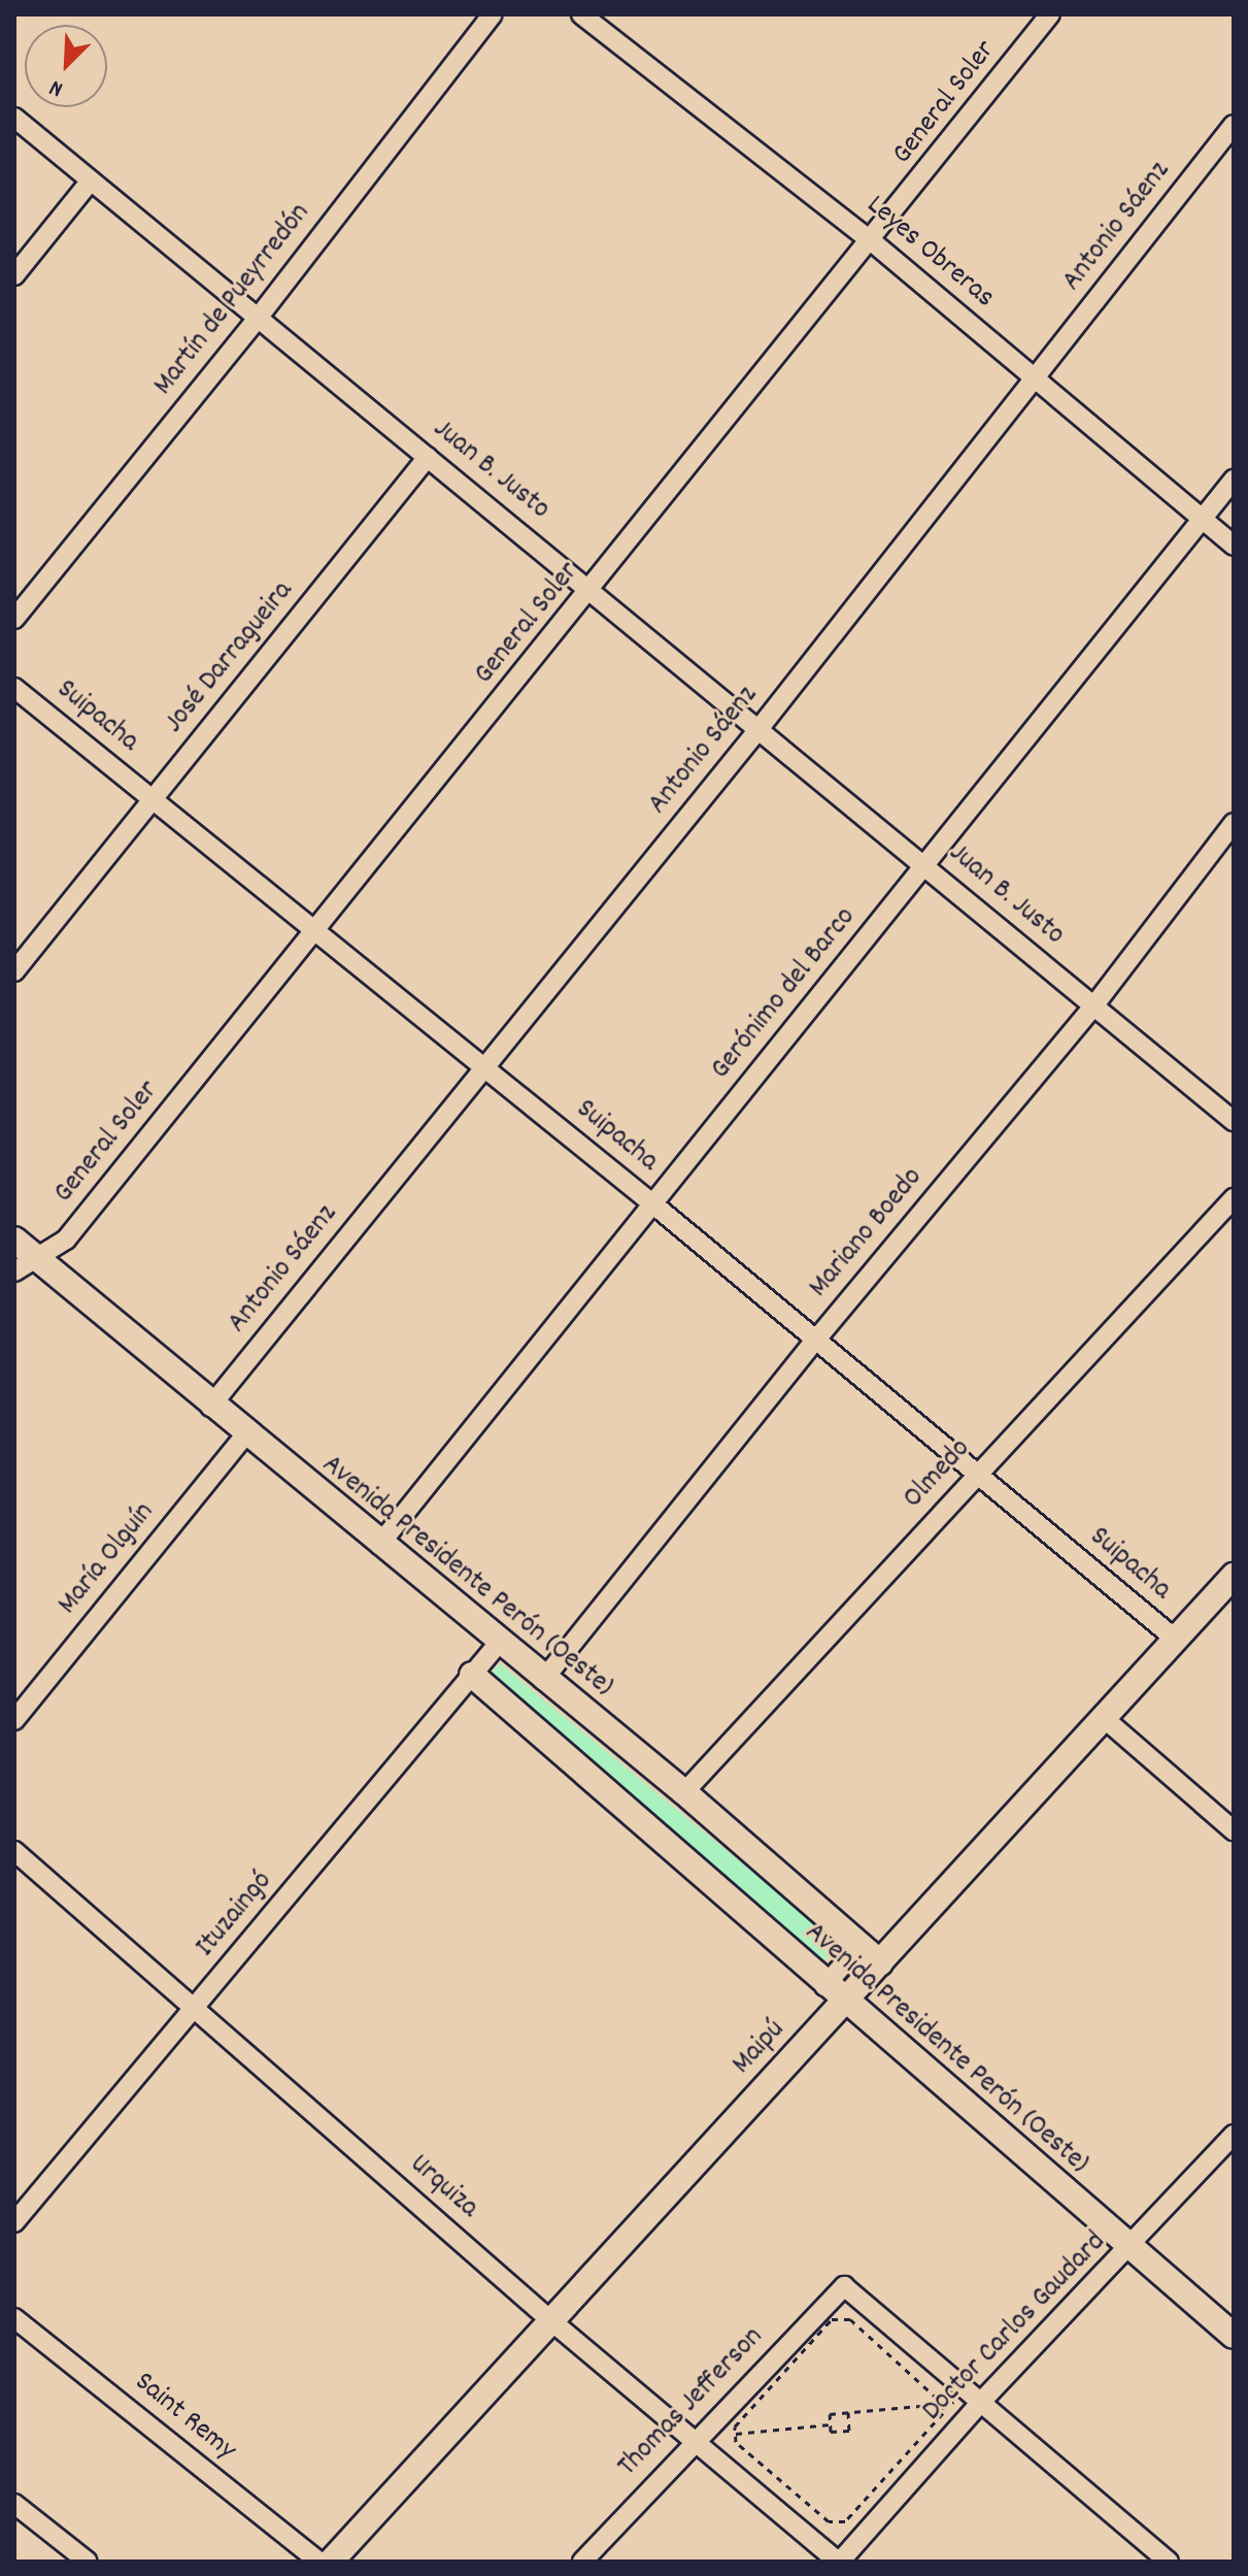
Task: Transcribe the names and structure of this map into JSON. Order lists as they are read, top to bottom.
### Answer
{
  "streets": {
    "main road": ["Avenida Presidente Perón (Oeste)", "Maipú"],
    "street": [
      "General Soler",
      "Antonio Sáenz",
      "Leyes Obreras",
      "Martín de Pueyrredón",
      "Juan B. Justo",
      "José Darragueira",
      "Suipacha",
      "Gerónimo del Barco",
      "Mariano Boedo",
      "Olmedo",
      "María Olguín",
      "Ituzaingó",
      "Urquiza",
      "Doctor Carlos Gaudard",
      "Thomas Jefferson",
      "Saint Remy"
    ]
  },
  "crossings": [
    ["General Soler", "Leyes Obreras"],
    ["General Soler", "Juan B. Justo"],
    ["General Soler", "Suipacha"],
    ["General Soler", "Avenida Presidente Perón (Oeste)"],
    ["Antonio Sáenz", "Leyes Obreras"],
    ["Antonio Sáenz", "Juan B. Justo"],
    ["Antonio Sáenz", "Suipacha"],
    ["Antonio Sáenz", "Avenida Presidente Perón (Oeste)"],
    ["Leyes Obreras", "Gerónimo del Barco"],
    ["Martín de Pueyrredón", "Juan B. Justo"],
    ["Juan B. Justo", "José Darragueira"],
    ["Juan B. Justo", "Gerónimo del Barco"],
    ["Juan B. Justo", "Mariano Boedo"],
    ["José Darragueira", "Suipacha"],
    ["Suipacha", "Gerónimo del Barco"],
    ["Suipacha", "Mariano Boedo"],
    ["Suipacha", "Olmedo"],
    ["Suipacha", "Maipú"],
    ["Gerónimo del Barco", "Avenida Presidente Perón (Oeste)"],
    ["Mariano Boedo", "Avenida Presidente Perón (Oeste)"],
    ["Olmedo", "Avenida Presidente Perón (Oeste)"],
    ["María Olguín", "Avenida Presidente Perón (Oeste)"],
    ["Avenida Presidente Perón (Oeste)", "Ituzaingó"],
    ["Avenida Presidente Perón (Oeste)", "Maipú"],
    ["Avenida Presidente Perón (Oeste)", "Doctor Carlos Gaudard"],
    ["Ituzaingó", "Urquiza"],
    ["Maipú", "Urquiza"],
    ["Urquiza", "Doctor Carlos Gaudard"],
    ["Urquiza", "Thomas Jefferson"],
    ["Doctor Carlos Gaudard", "Thomas Jefferson"]
  ],
  "north": "bottom left"
}
